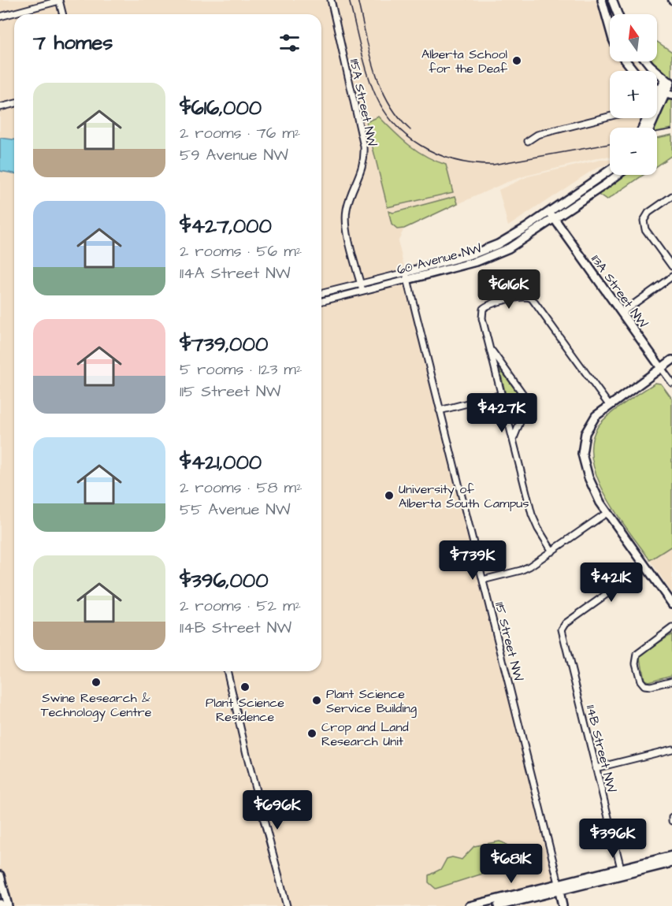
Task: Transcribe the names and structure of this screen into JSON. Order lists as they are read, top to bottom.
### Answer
{
  "streets": {
    "street": [
      "115A Street NW",
      "60 Avenue NW",
      "113A Street NW",
      "115 Street NW",
      "114B Street NW"
    ]
  },
  "crossings": [
    ["115A Street NW", "60 Avenue NW"],
    ["60 Avenue NW", "113A Street NW"],
    ["60 Avenue NW", "115 Street NW"]
  ],
  "places": [
    "Alberta School for the Deaf",
    "University of Alberta South Campus",
    "Swine Research & Technology Centre",
    "Plant Science Residence",
    "Plant Science Service Building",
    "Crop and Land Research Unit"
  ],
  "north": "top",
  "page": {
    "map_buttons": ["+", "−"],
    "heading": "7 homes",
    "list": [
      {
        "name": "$616,000",
        "note": "2 rooms · 76 m² · 59 Avenue NW"
      },
      {
        "name": "$427,000",
        "note": "2 rooms · 56 m² · 114A Street NW"
      },
      {
        "name": "$739,000",
        "note": "5 rooms · 123 m² · 115 Street NW"
      },
      {
        "name": "$421,000",
        "note": "2 rooms · 58 m² · 55 Avenue NW"
      },
      {
        "name": "$396,000",
        "note": "2 rooms · 52 m² · 114B Street NW"
      }
    ],
    "price": [
      "$616K",
      "$427K",
      "$739K",
      "$421K",
      "$696K",
      "$396K",
      "$681K"
    ]
  }
}
